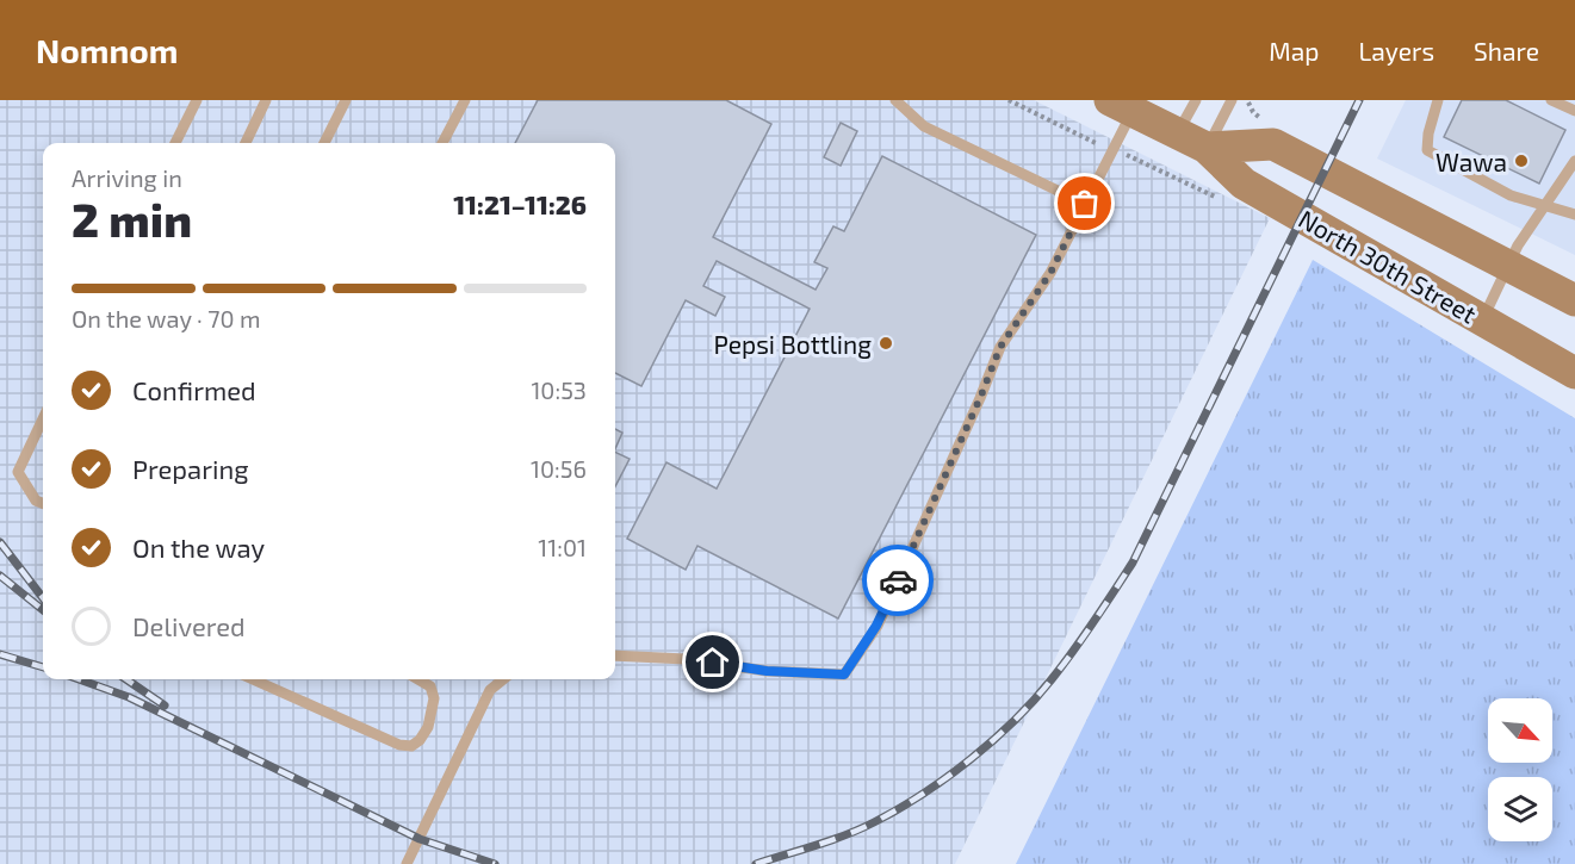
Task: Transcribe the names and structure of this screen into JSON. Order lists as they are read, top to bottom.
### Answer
{
  "streets": {
    "main road": ["North 30th Street"]
  },
  "places": ["Wawa", "Pepsi Bottling"],
  "north": "bottom right",
  "page": {
    "header": "Nomnom",
    "nav": ["Map", "Layers", "Share"],
    "heading": ["2 min", "Arriving in", "11:21–11:26"],
    "bar": "On the way · 70 m",
    "list": [
      ["Confirmed", "10:53"],
      ["Preparing", "10:56"],
      ["On the way", "11:01"],
      "Delivered"
    ]
  }
}
